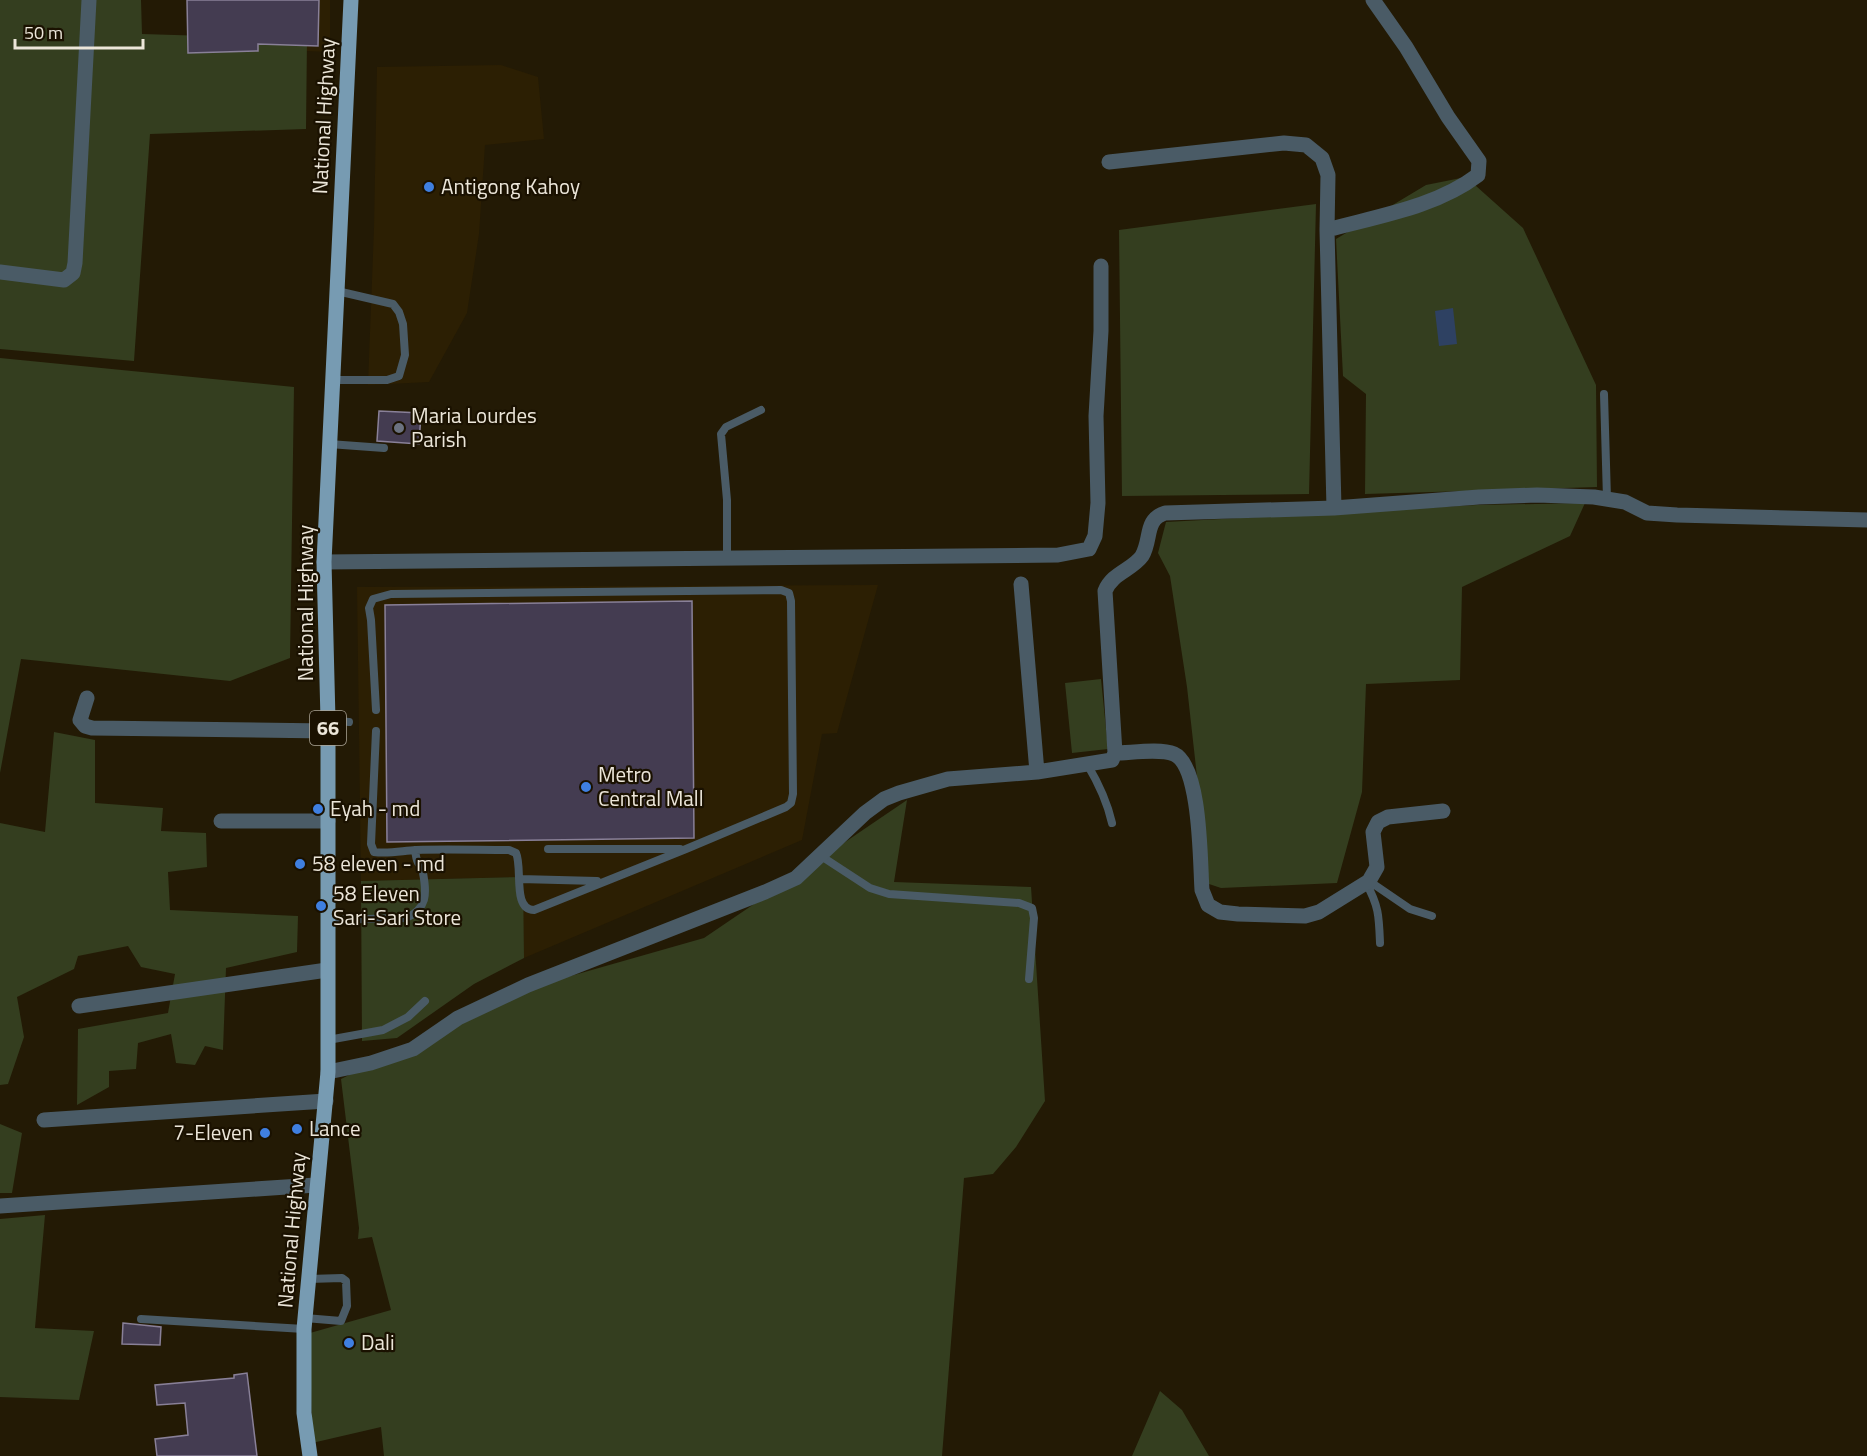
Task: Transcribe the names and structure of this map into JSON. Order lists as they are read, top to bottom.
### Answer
{
  "streets": {
    "main road": ["National Highway", "66"]
  },
  "places": [
    "Antigong Kahoy",
    "Maria Lourdes Parish",
    "Metro Central Mall",
    "Eyah - md",
    "58 eleven - md",
    "58 Eleven Sari-Sari Store",
    "Lance",
    "7-Eleven",
    "Dali"
  ],
  "scale_bar": "50 m"
}
